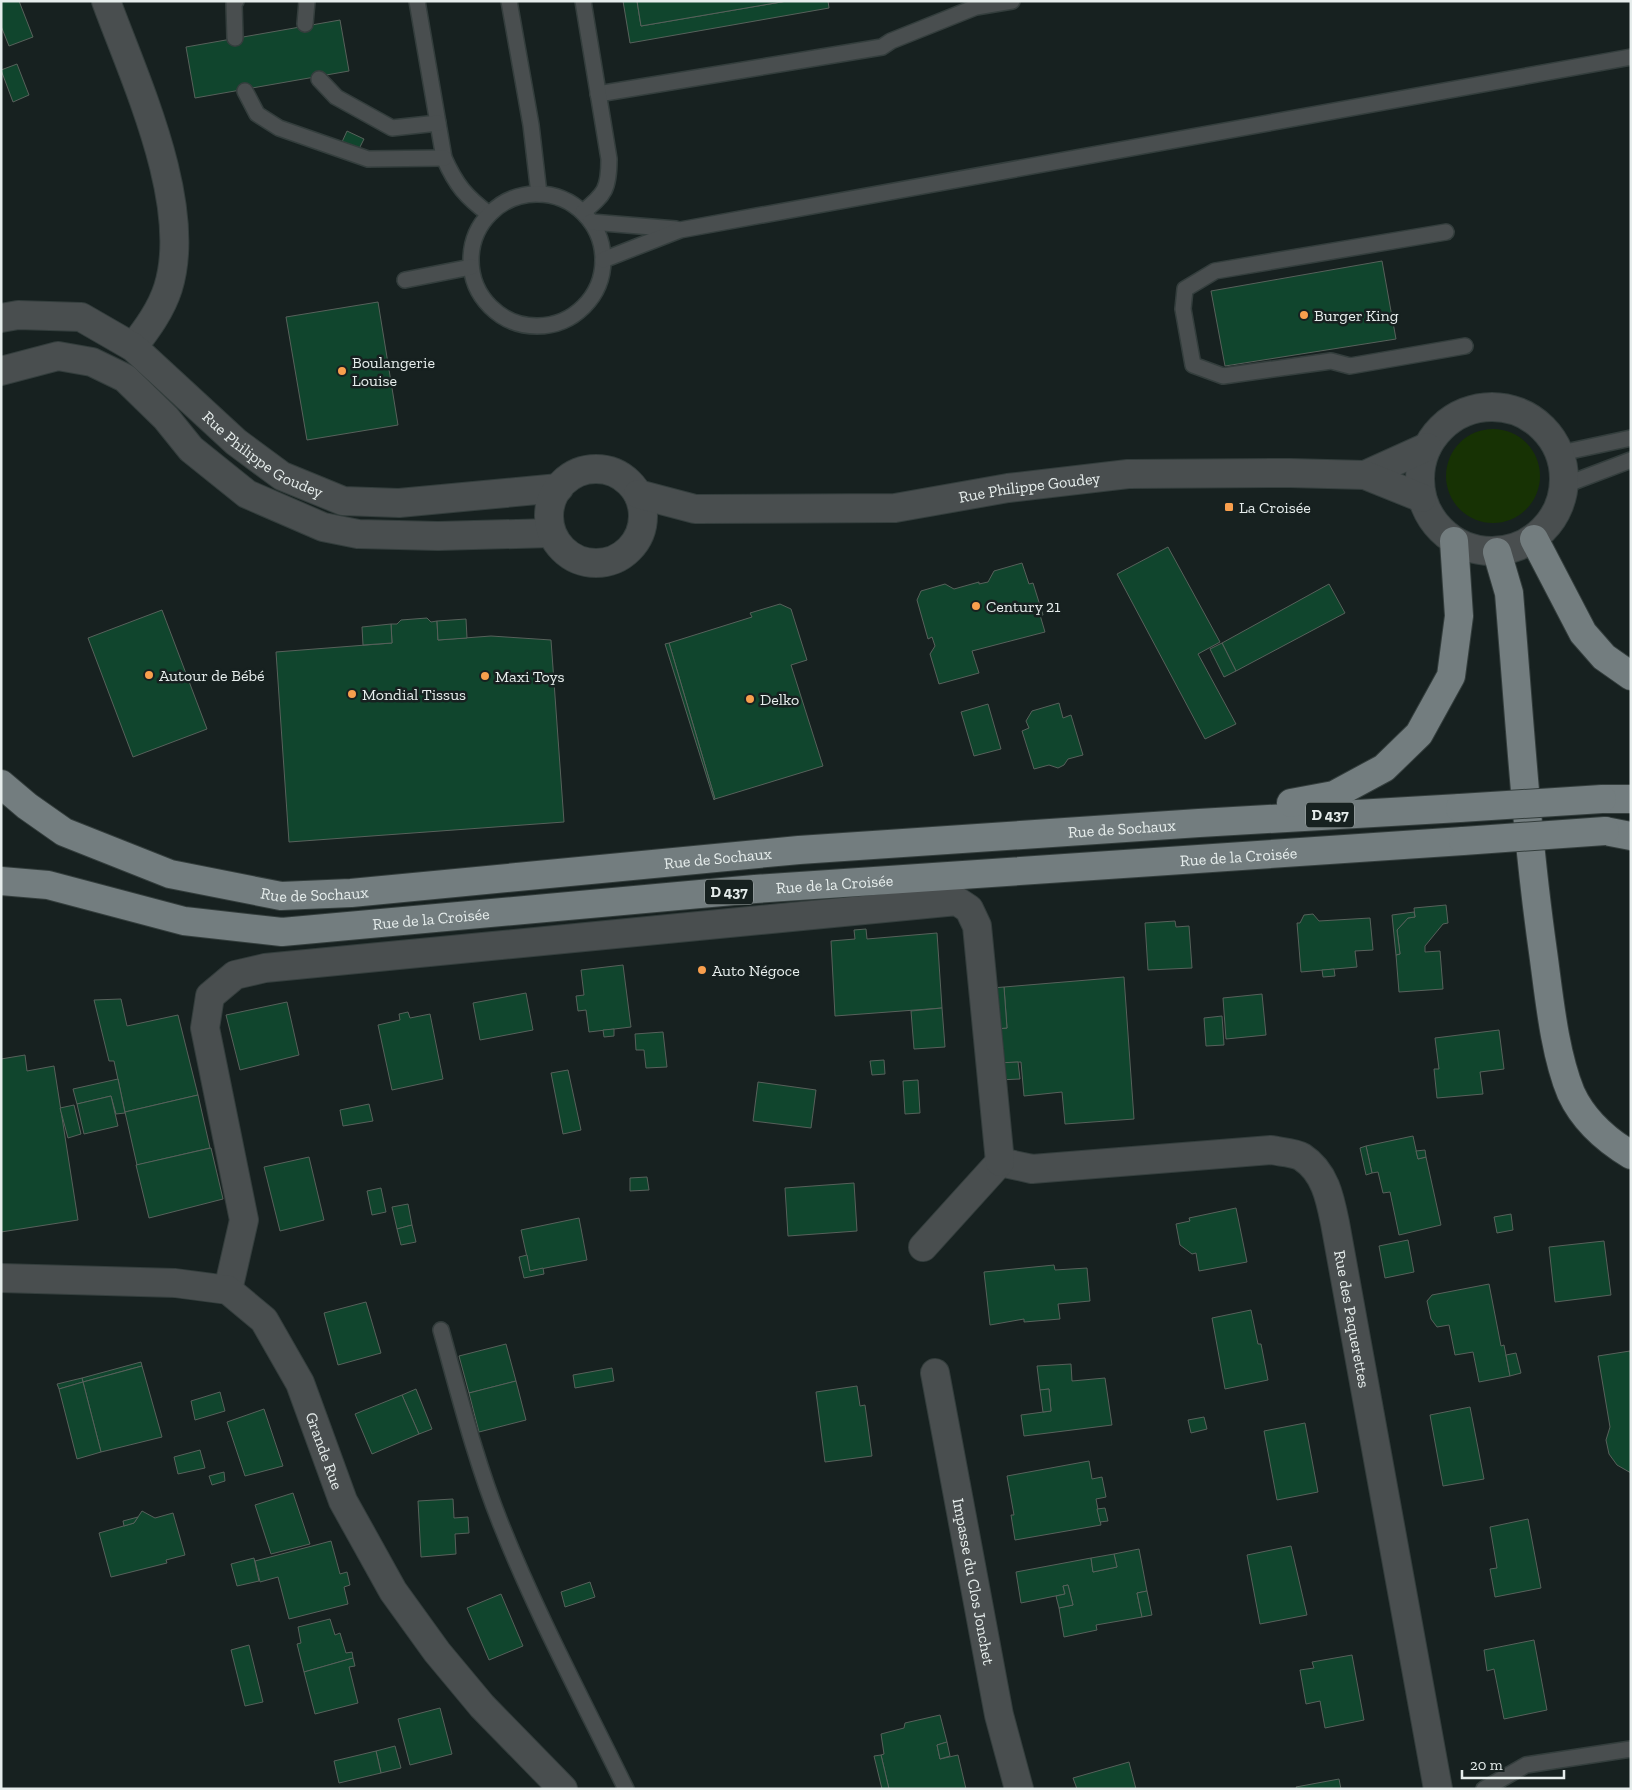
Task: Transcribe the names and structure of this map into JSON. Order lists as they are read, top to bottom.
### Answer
{
  "streets": {
    "main road": ["D 437", "Rue de Sochaux", "Rue de la Croisée"],
    "street": [
      "Rue Philippe Goudey",
      "Rue des Paquerettes",
      "Grande Rue",
      "Impasse du Clos Jonchet"
    ]
  },
  "places": {
    "other": [
      "Burger King",
      "Boulangerie Louise",
      "Century 21",
      "Autour de Bébé",
      "Maxi Toys",
      "Mondial Tissus",
      "Delko",
      "Auto Négoce"
    ],
    "transit": ["La Croisée"]
  },
  "scale_bar": "20 m"
}
